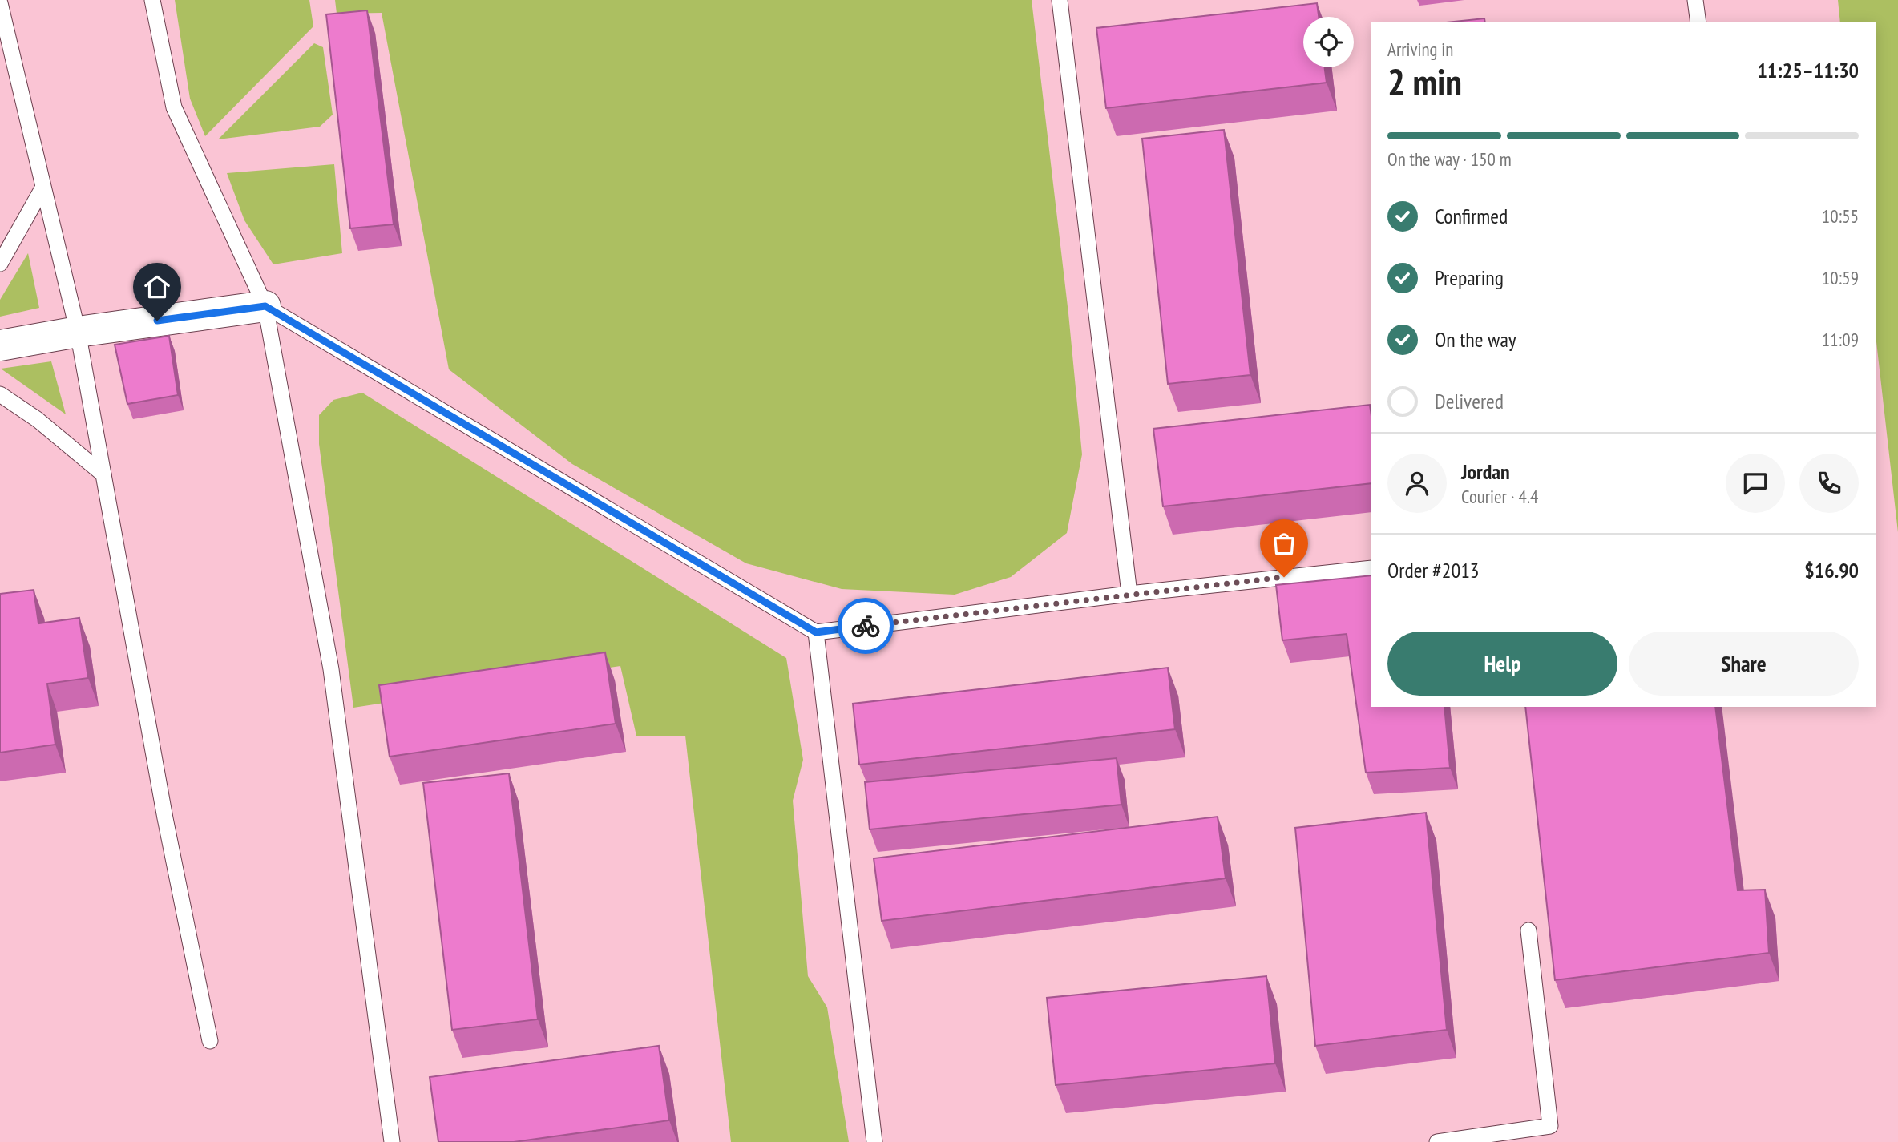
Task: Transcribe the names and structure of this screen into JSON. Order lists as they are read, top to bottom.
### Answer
{
  "page": {
    "heading": ["2 min", "Arriving in", "11:25–11:30"],
    "panel": [
      "Jordan",
      "Courier · 4.4",
      "Order #2013",
      "$16.90"
    ],
    "bar": "On the way · 150 m",
    "list": [
      ["Confirmed", "10:55"],
      ["Preparing", "10:59"],
      ["On the way", "11:09"],
      "Delivered"
    ],
    "buttons": ["Help", "Share"]
  }
}
